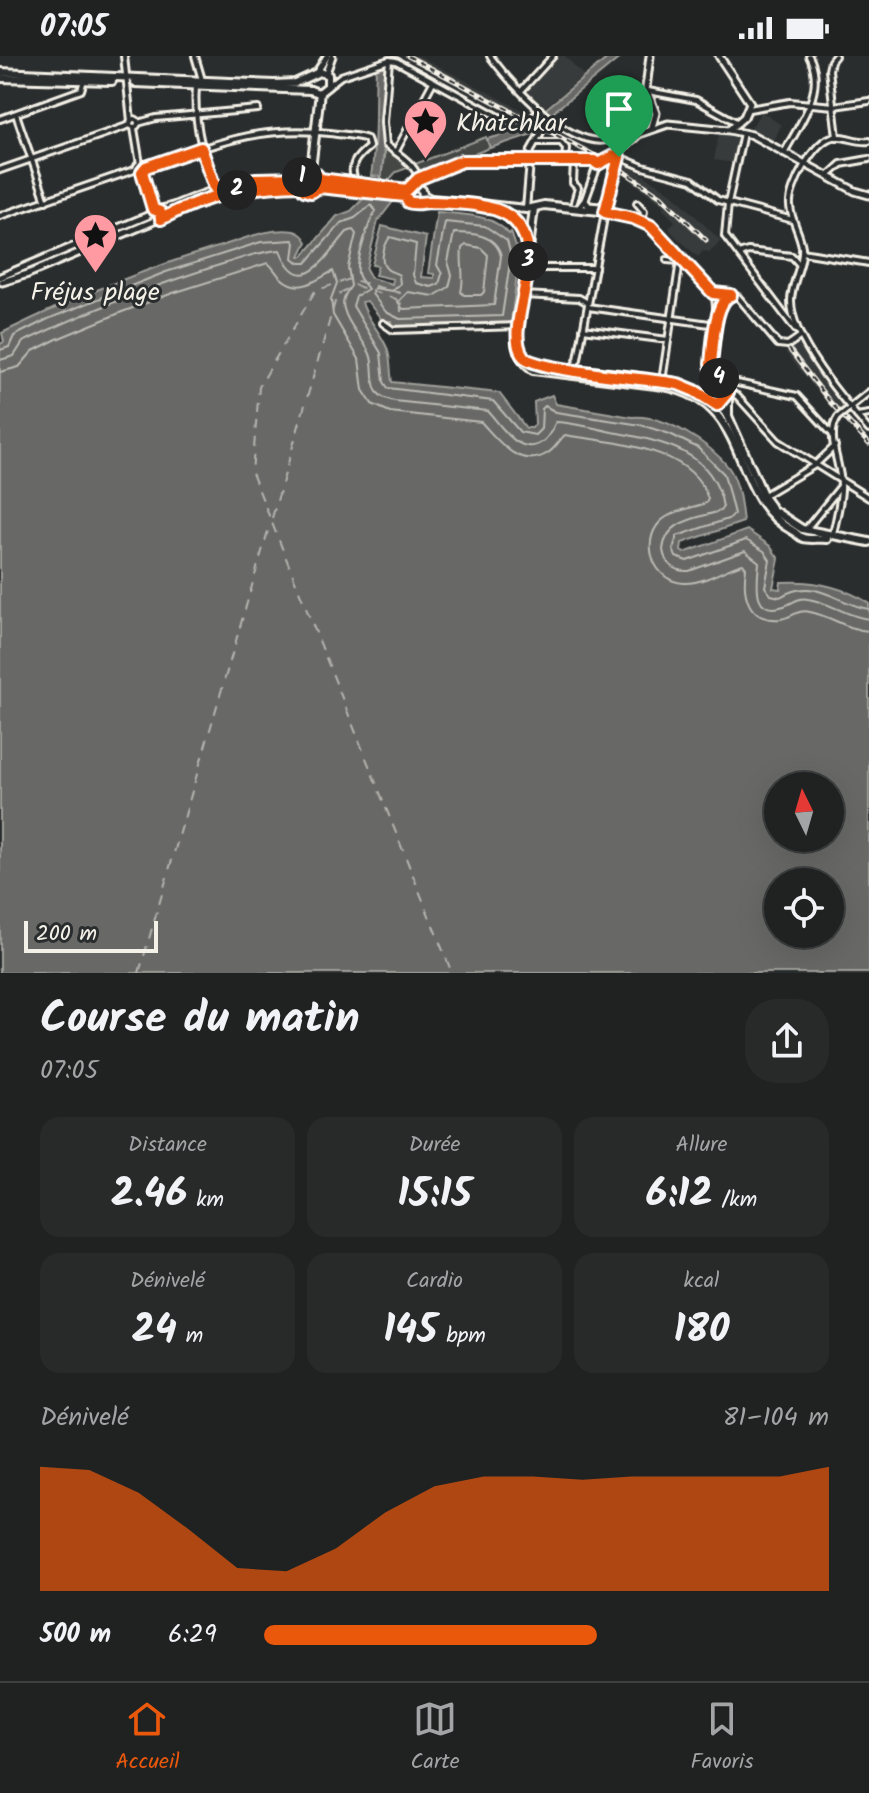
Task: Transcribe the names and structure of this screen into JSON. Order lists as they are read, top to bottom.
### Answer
{
  "places": {
    "place": ["Khatchkar", "Fréjus plage"]
  },
  "scale_bar": "200 m",
  "north": "top",
  "page": {
    "status": "07:05",
    "pins": [
      "1",
      "2",
      "3",
      "4"
    ],
    "scale": "200 m",
    "heading": ["Course du matin", "07:05"],
    "stats": [
      ["Distance", "2.46 km"],
      ["Durée", "15:15"],
      ["Allure", "6:12 /km"],
      ["Dénivelé", "24 m"],
      ["Cardio", "145 bpm"],
      ["kcal", "180"]
    ],
    "chart": ["Dénivelé", "81–104 m"],
    "list": [
      {
        "name": "500 m",
        "note": "6:29"
      }
    ],
    "tabs": ["Accueil", "Carte", "Favoris"]
  }
}
